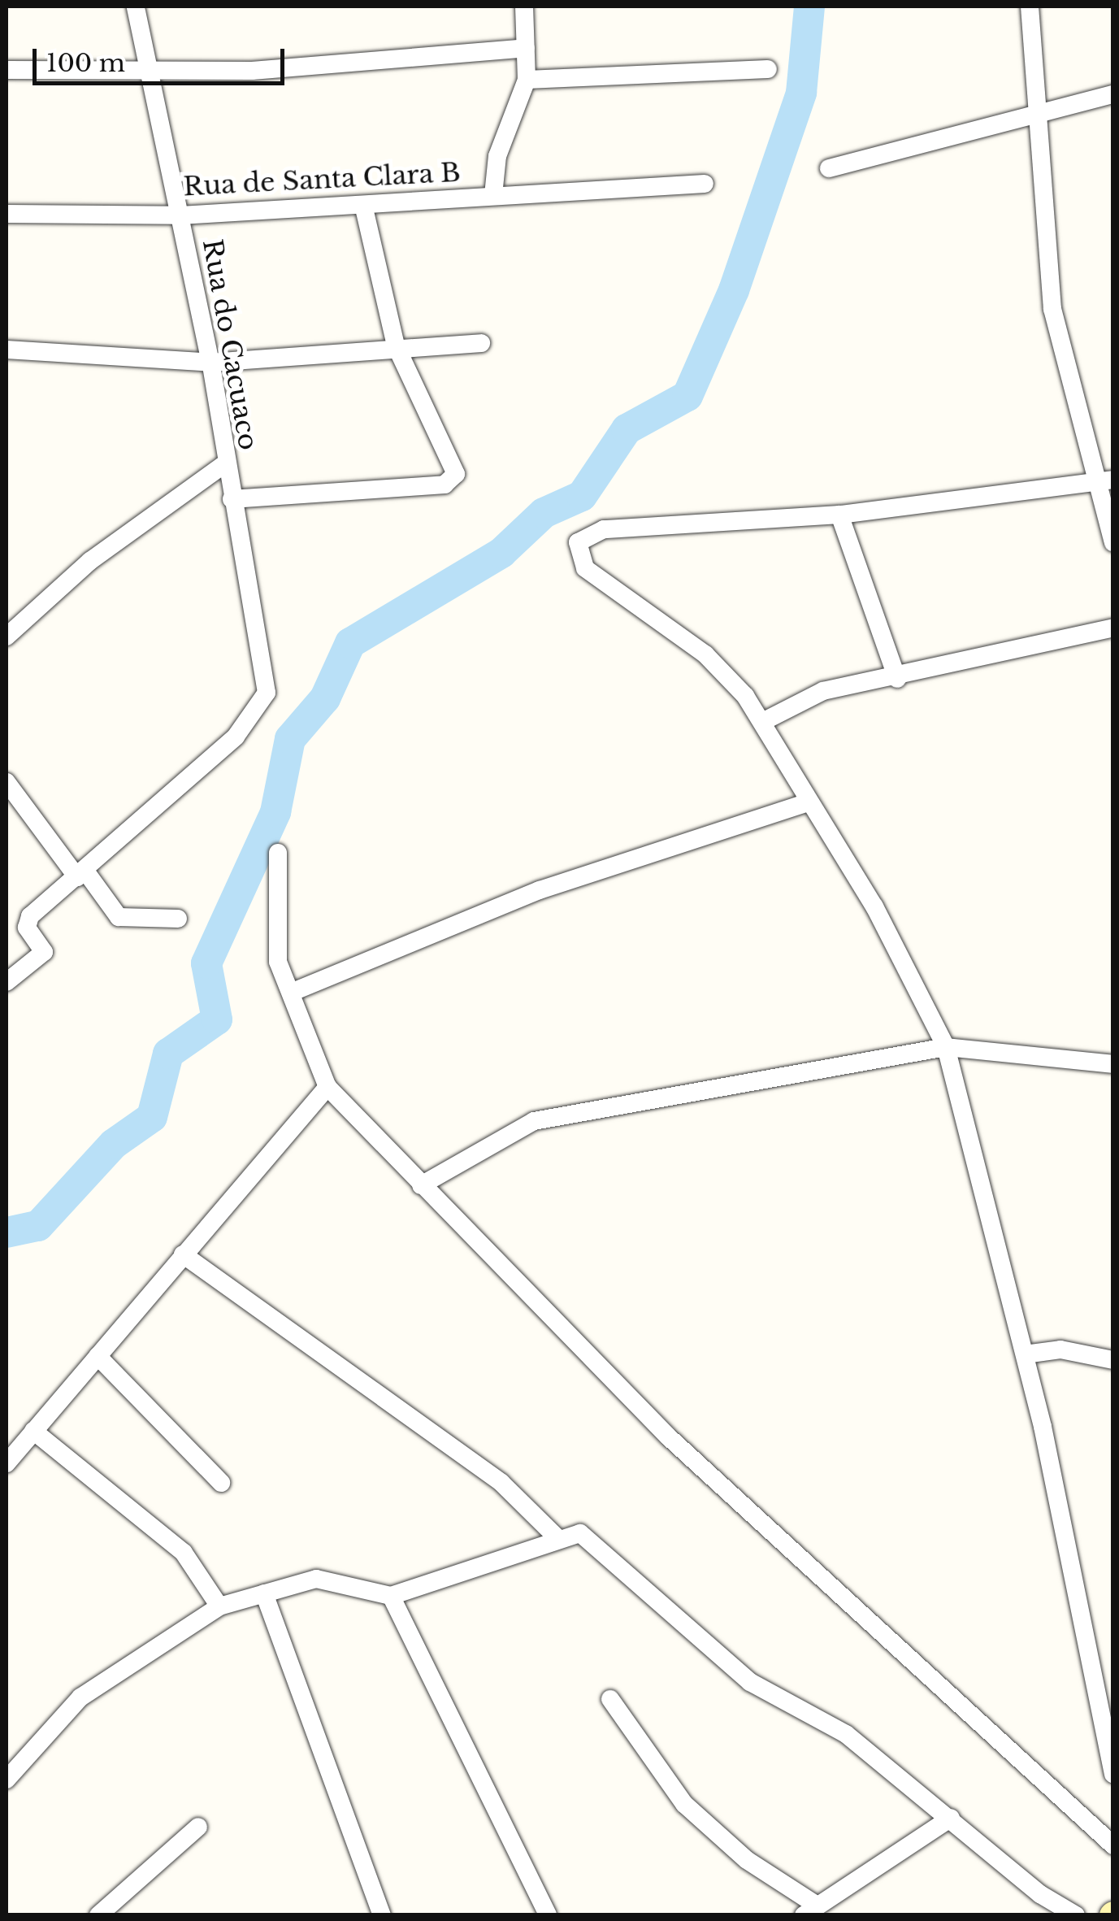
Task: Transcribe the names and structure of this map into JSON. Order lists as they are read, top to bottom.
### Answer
{
  "streets": {
    "street": ["Rua de Santa Clara B", "Rua do Cacuaco"]
  },
  "crossings": [
    ["Rua de Santa Clara B", "Rua do Cacuaco"]
  ],
  "scale_bar": "100 m"
}
